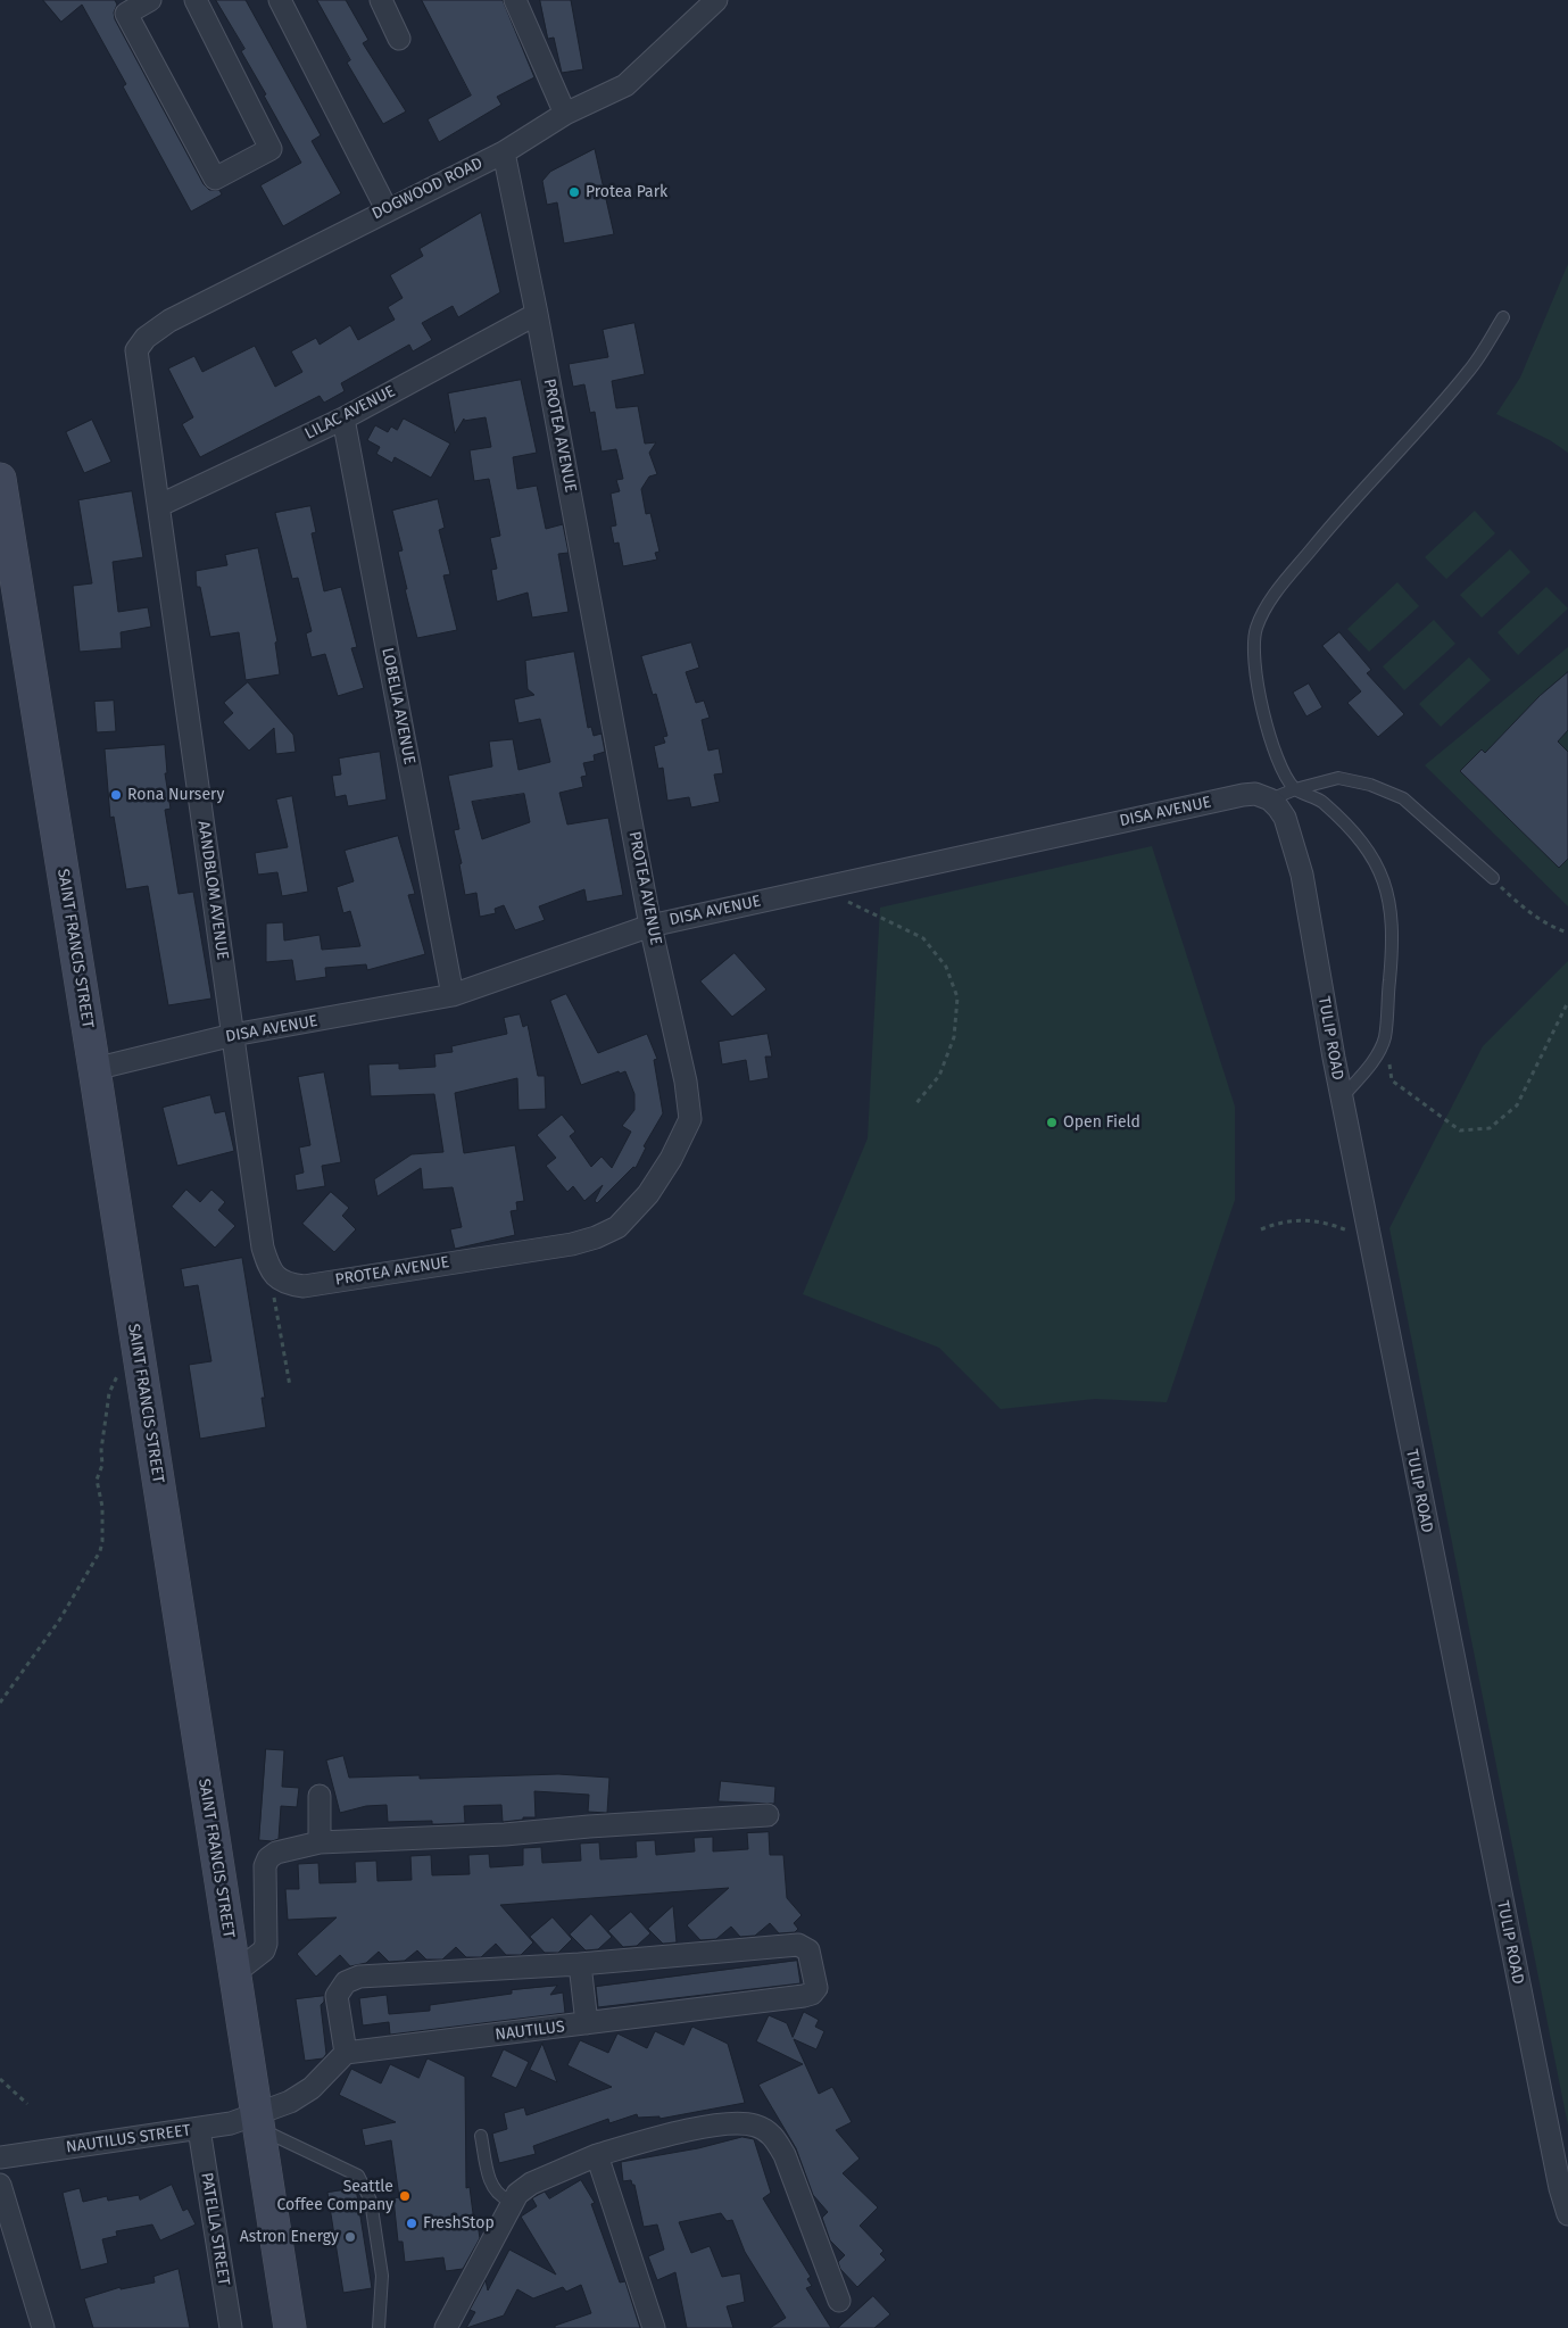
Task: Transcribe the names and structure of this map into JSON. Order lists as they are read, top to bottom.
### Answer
{
  "streets": {
    "street": [
      "DOGWOOD ROAD",
      "LILAC AVENUE",
      "PROTEA AVENUE",
      "LOBELIA AVENUE",
      "DISA AVENUE",
      "AANDBLOM AVENUE",
      "SAINT FRANCIS STREET",
      "TULIP ROAD",
      "NAUTILUS",
      "NAUTILUS STREET",
      "PATELLA STREET"
    ]
  },
  "crossings": [
    ["DOGWOOD ROAD", "PROTEA AVENUE"],
    ["DOGWOOD ROAD", "AANDBLOM AVENUE"],
    ["LILAC AVENUE", "PROTEA AVENUE"],
    ["LILAC AVENUE", "LOBELIA AVENUE"],
    ["LILAC AVENUE", "AANDBLOM AVENUE"],
    ["PROTEA AVENUE", "DISA AVENUE"],
    ["PROTEA AVENUE", "AANDBLOM AVENUE"],
    ["LOBELIA AVENUE", "DISA AVENUE"],
    ["DISA AVENUE", "AANDBLOM AVENUE"],
    ["DISA AVENUE", "SAINT FRANCIS STREET"],
    ["DISA AVENUE", "TULIP ROAD"],
    ["SAINT FRANCIS STREET", "NAUTILUS STREET"],
    ["NAUTILUS STREET", "PATELLA STREET"]
  ],
  "places": [
    "Protea Park",
    "Rona Nursery",
    "Open Field",
    "Seattle Coffee Company",
    "FreshStop",
    "Astron Energy"
  ]
}
